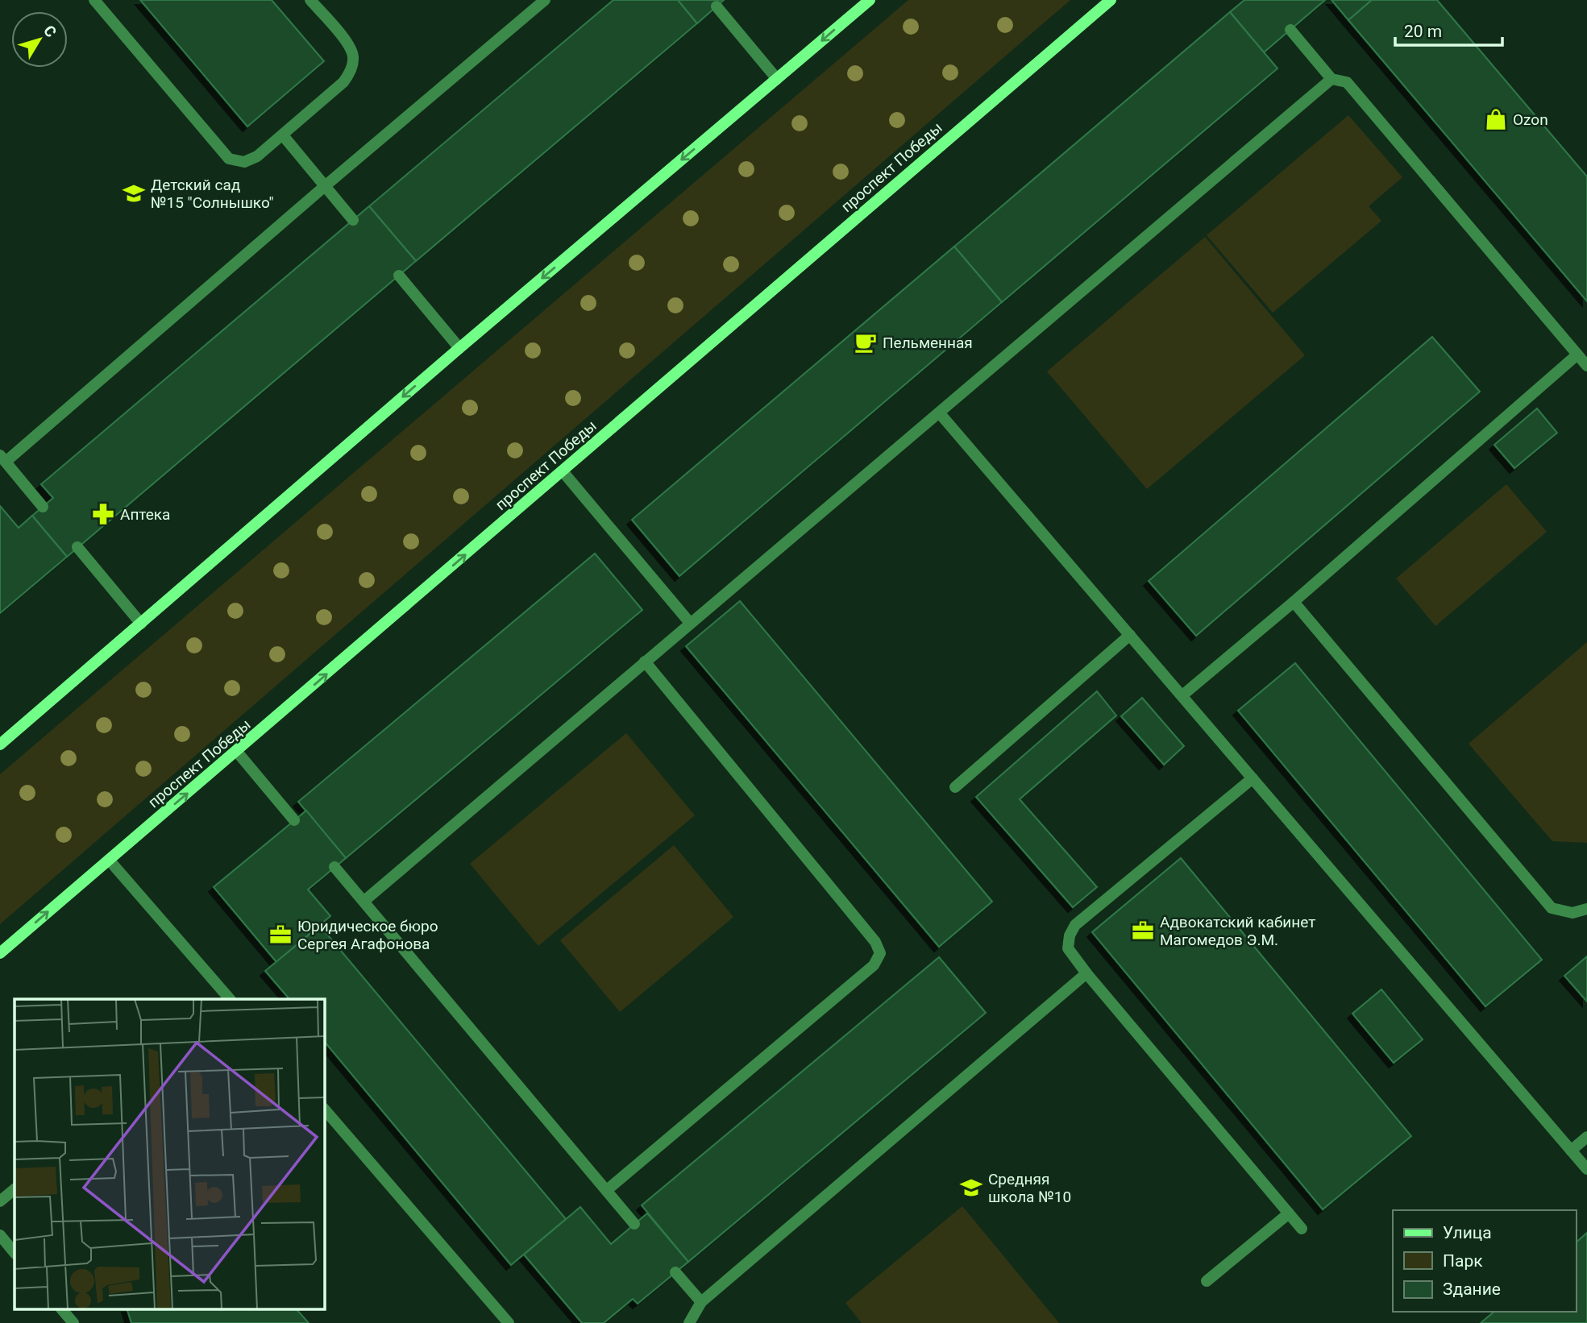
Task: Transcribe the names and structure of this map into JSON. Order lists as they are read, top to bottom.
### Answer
{
  "streets": {
    "main road": ["проспект Победы"]
  },
  "one_way": ["проспект Победы"],
  "places": {
    "shop": ["Ozon"],
    "school or university": ["Детский сад №15 \"Солнышко\"", "Средняя школа №10"],
    "cafe": ["Пельменная"],
    "pharmacy": ["Аптека"],
    "office": ["Адвокатский кабинет Магомедов Э.М.", "Юридическое бюро Сергея Агафонова"]
  },
  "legend": ["Улица", "Парк", "Здание"],
  "scale_bar": "20 m",
  "north": "top right"
}
